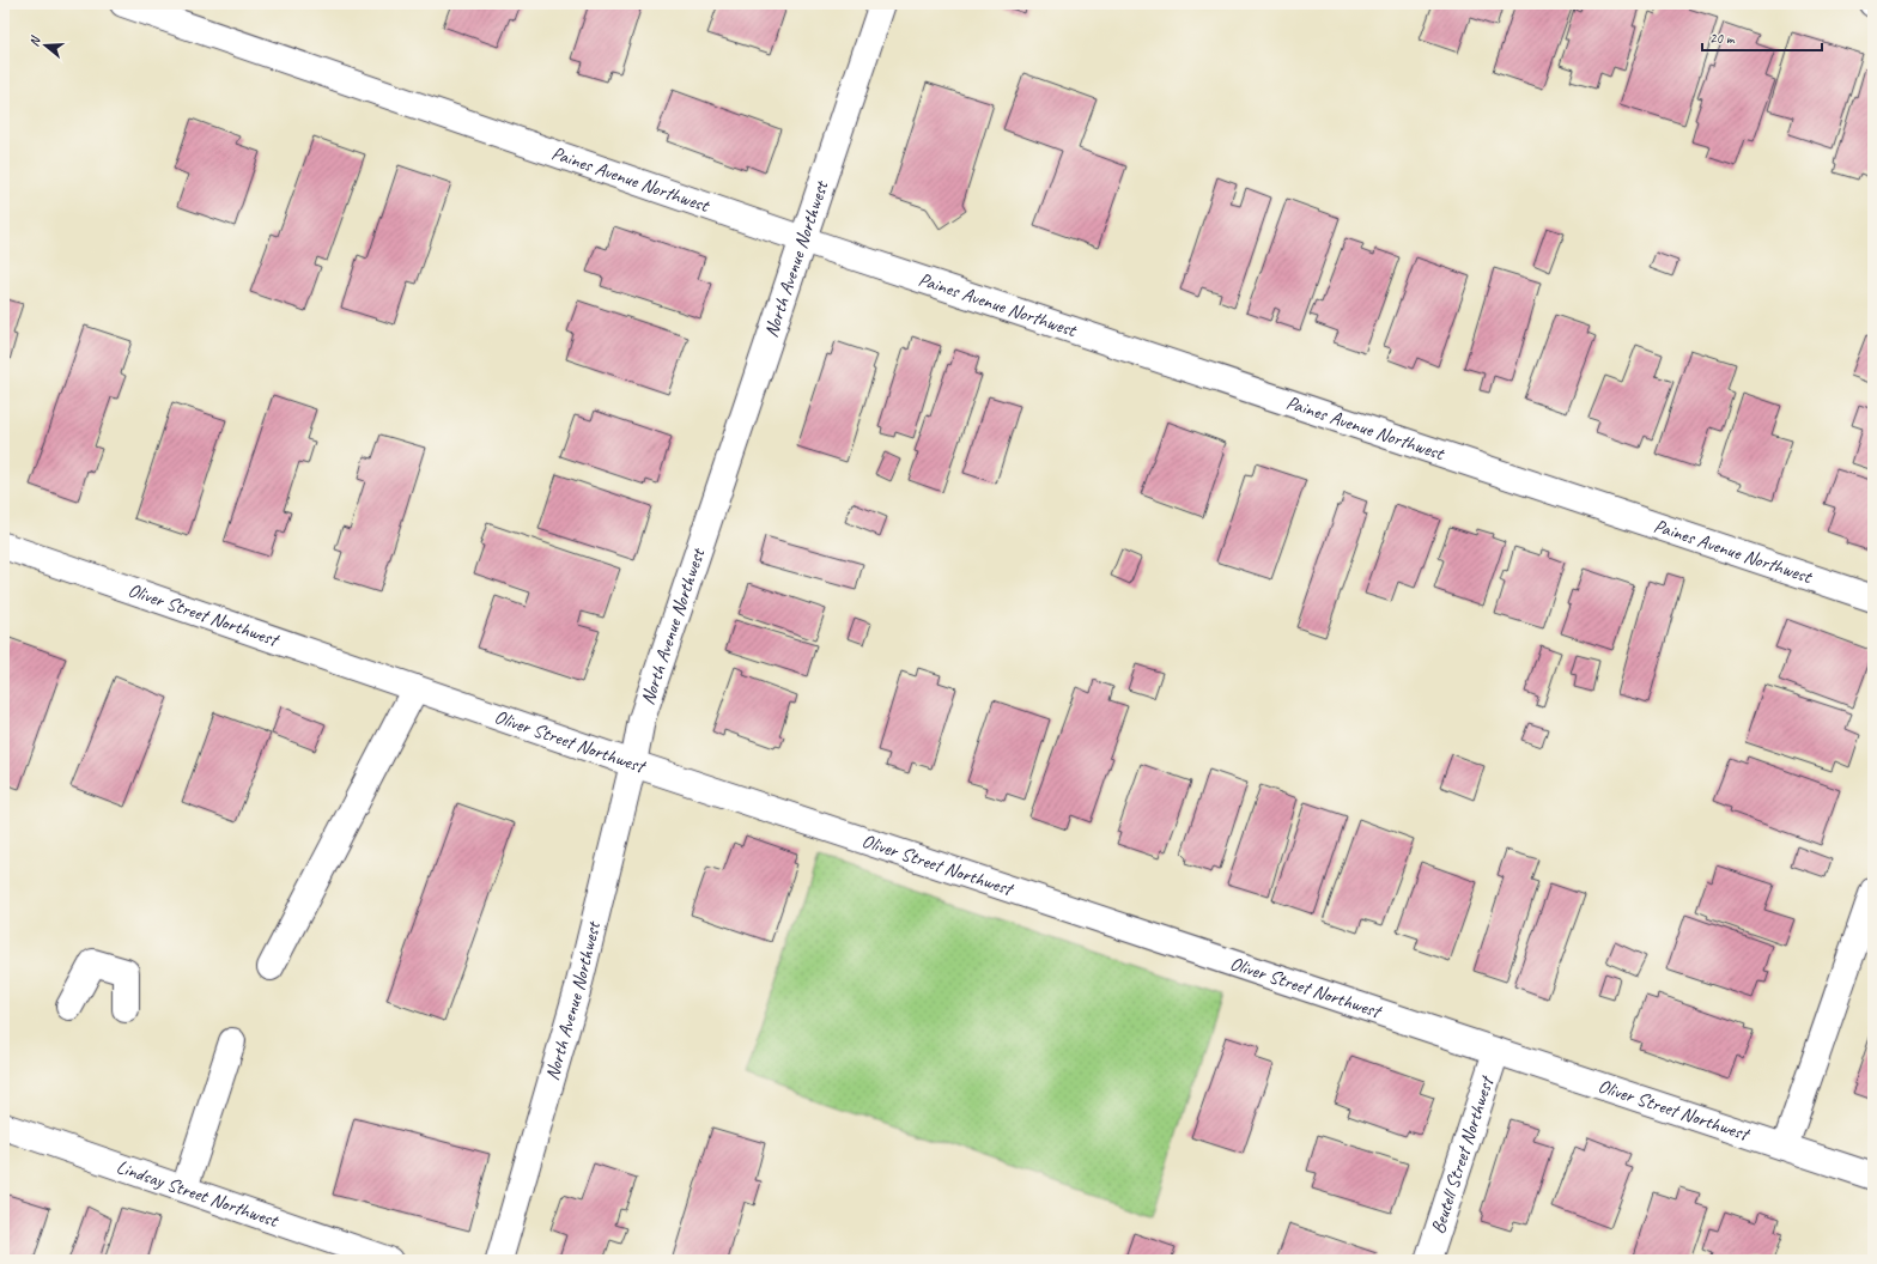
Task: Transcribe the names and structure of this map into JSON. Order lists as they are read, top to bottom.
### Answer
{
  "streets": {
    "street": [
      "Paines Avenue Northwest",
      "North Avenue Northwest",
      "Oliver Street Northwest",
      "Beutell Street Northwest",
      "Lindsay Street Northwest"
    ]
  },
  "crossings": [
    ["Paines Avenue Northwest", "North Avenue Northwest"],
    ["North Avenue Northwest", "Oliver Street Northwest"],
    ["Oliver Street Northwest", "Beutell Street Northwest"]
  ],
  "scale_bar": "20 m",
  "north": "left"
}
